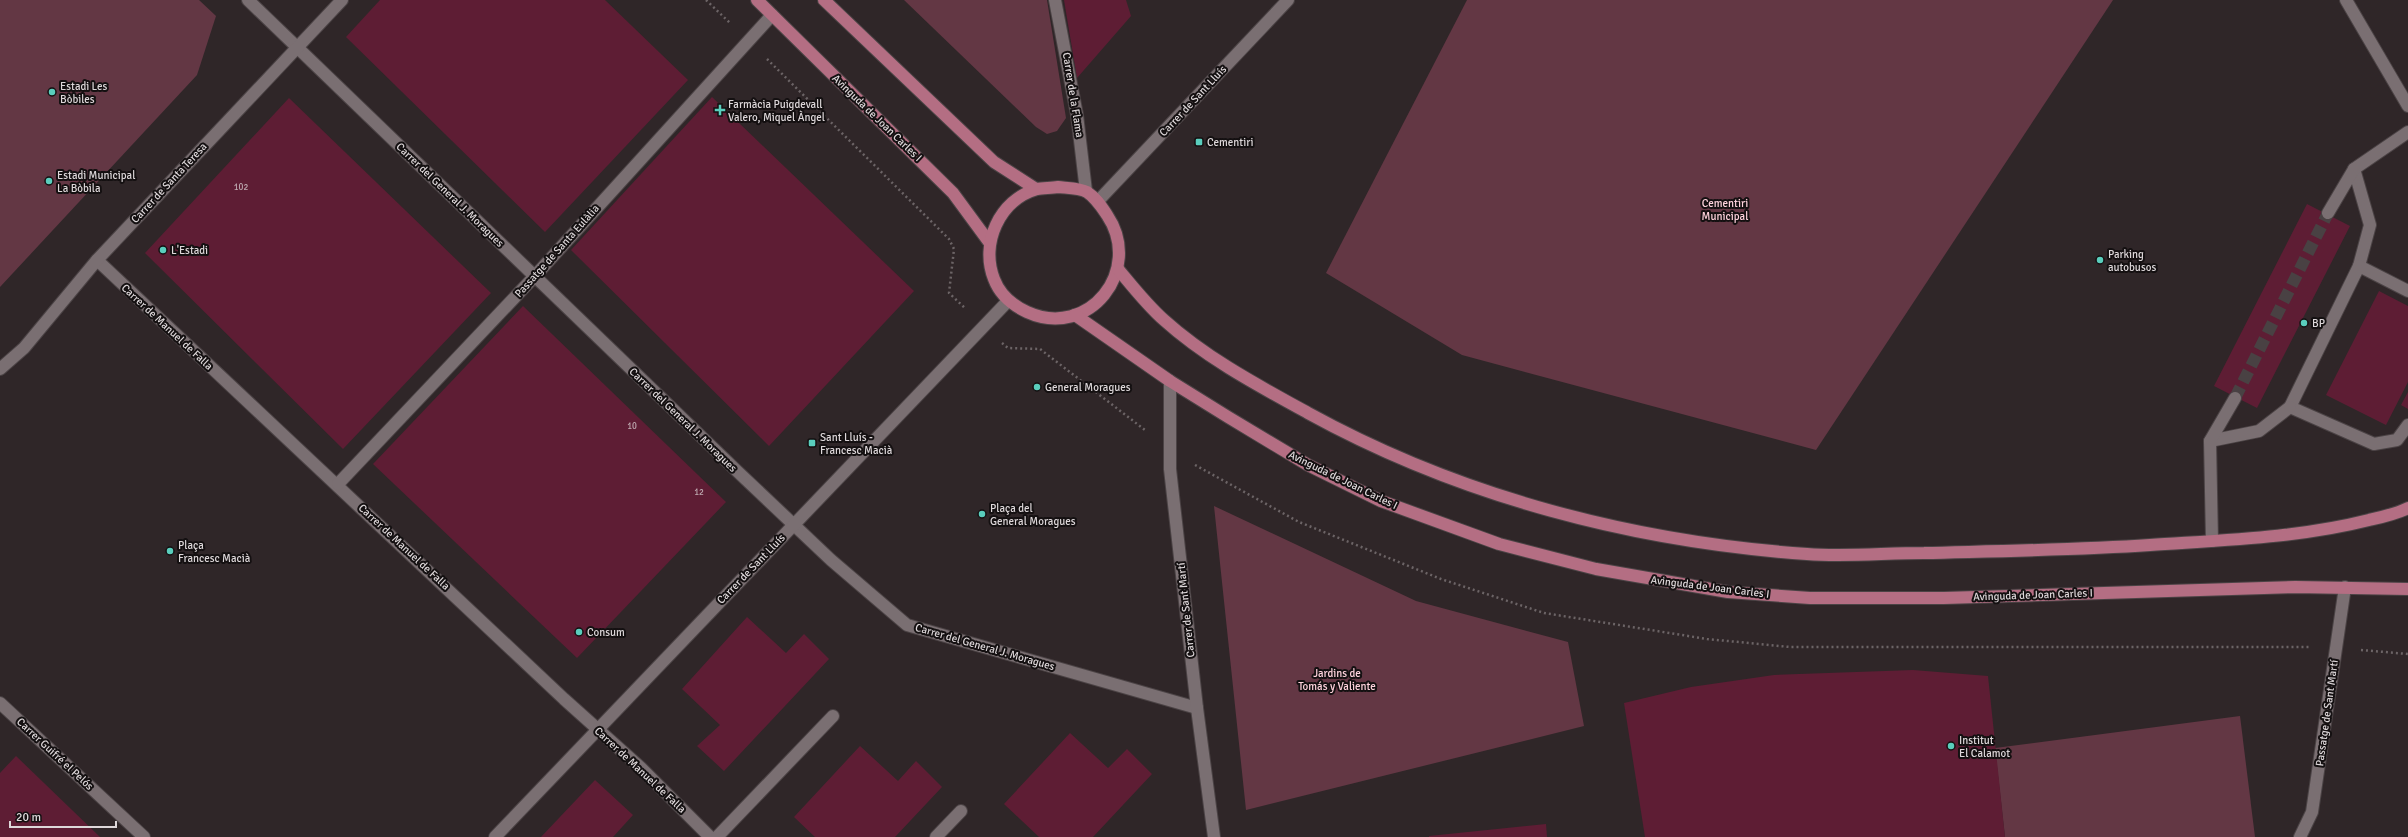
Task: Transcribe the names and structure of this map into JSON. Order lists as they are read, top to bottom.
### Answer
{
  "streets": {
    "main road": ["Avinguda de Joan Carles I"],
    "street": [
      "Carrer de la Flama",
      "Carrer de Sant Lluís",
      "Carrer de Santa Teresa",
      "Carrer del General J. Moragues",
      "Passatge de Santa Eulàlia",
      "Carrer de Manuel de Falla",
      "Carrer de Sant Martí",
      "Passatge de Sant Martí",
      "Carrer Guifré el Pelós"
    ]
  },
  "crossings": [
    ["Carrer de la Flama", "Carrer de Sant Lluís"],
    ["Carrer de la Flama", "Avinguda de Joan Carles I"],
    ["Carrer de Sant Lluís", "Avinguda de Joan Carles I"],
    ["Carrer de Sant Lluís", "Carrer del General J. Moragues"],
    ["Carrer de Sant Lluís", "Carrer de Manuel de Falla"],
    ["Avinguda de Joan Carles I", "Passatge de Santa Eulàlia"],
    ["Avinguda de Joan Carles I", "Carrer de Sant Martí"],
    ["Avinguda de Joan Carles I", "Passatge de Sant Martí"],
    ["Carrer de Santa Teresa", "Carrer del General J. Moragues"],
    ["Carrer de Santa Teresa", "Carrer de Manuel de Falla"],
    ["Carrer del General J. Moragues", "Passatge de Santa Eulàlia"],
    ["Carrer del General J. Moragues", "Carrer de Sant Martí"],
    ["Passatge de Santa Eulàlia", "Carrer de Manuel de Falla"]
  ],
  "parks": ["Cementiri Municipal", "Jardins de Tomás y Valiente"],
  "places": {
    "other": [
      "Estadi Les Bòbiles",
      "Estadi Municipal La Bòbila",
      "L'Estadi",
      "Parking autobusos",
      "BP",
      "General Moragues",
      "Plaça del General Moragues",
      "Plaça Francesc Macià",
      "Consum",
      "Institut El Calamot"
    ],
    "health": ["Farmàcia Puigdevall Valero, Miquel Àngel"],
    "transit": ["Cementiri", "Sant Lluís - Francesc Macià"]
  },
  "house_numbers": ["102", "10", "12"],
  "scale_bar": "20 m"
}
